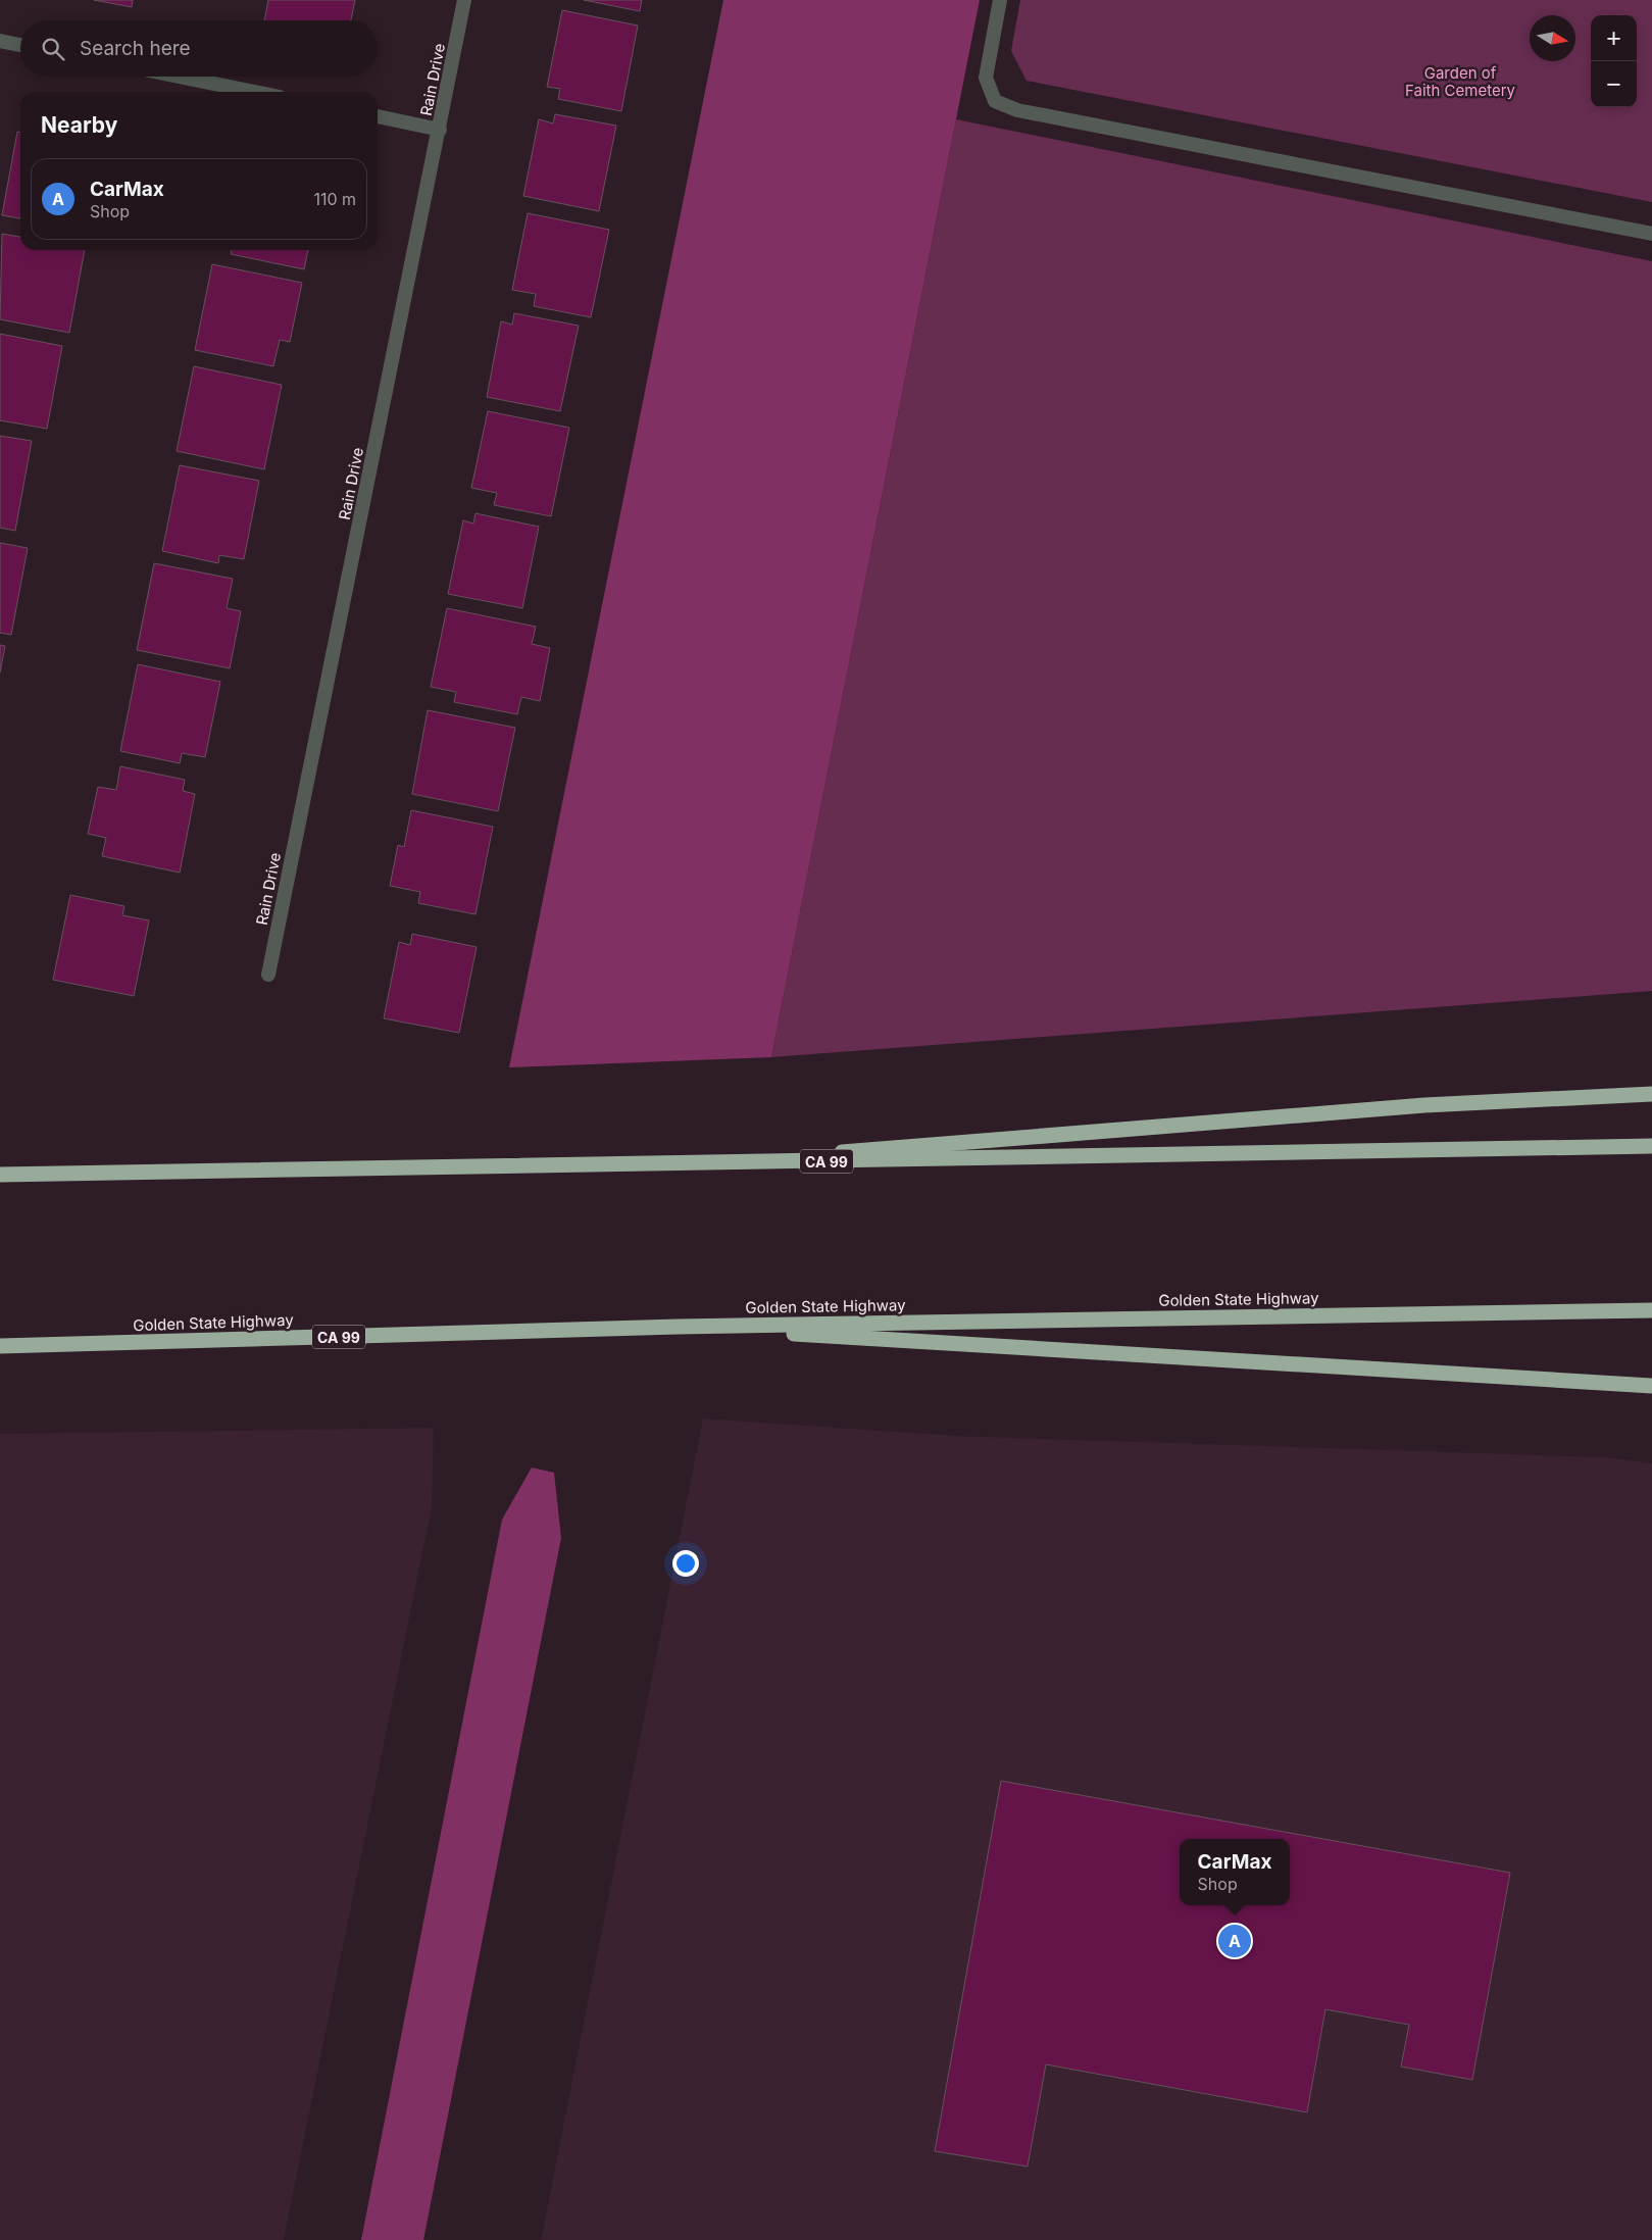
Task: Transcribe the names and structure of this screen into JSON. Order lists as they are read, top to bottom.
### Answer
{
  "streets": {
    "highway": ["CA 99", "Golden State Highway"],
    "street": ["Rain Drive"]
  },
  "parks": ["Garden of Faith Cemetery"],
  "north": "right",
  "page": {
    "map_buttons": ["+", "−"],
    "search": "Search here",
    "heading": "Nearby",
    "list": [
      {
        "mark": "A",
        "name": "CarMax",
        "note": "Shop",
        "value": "110 m"
      }
    ],
    "popup": ["CarMax", "Shop"],
    "pins": "A"
  }
}
